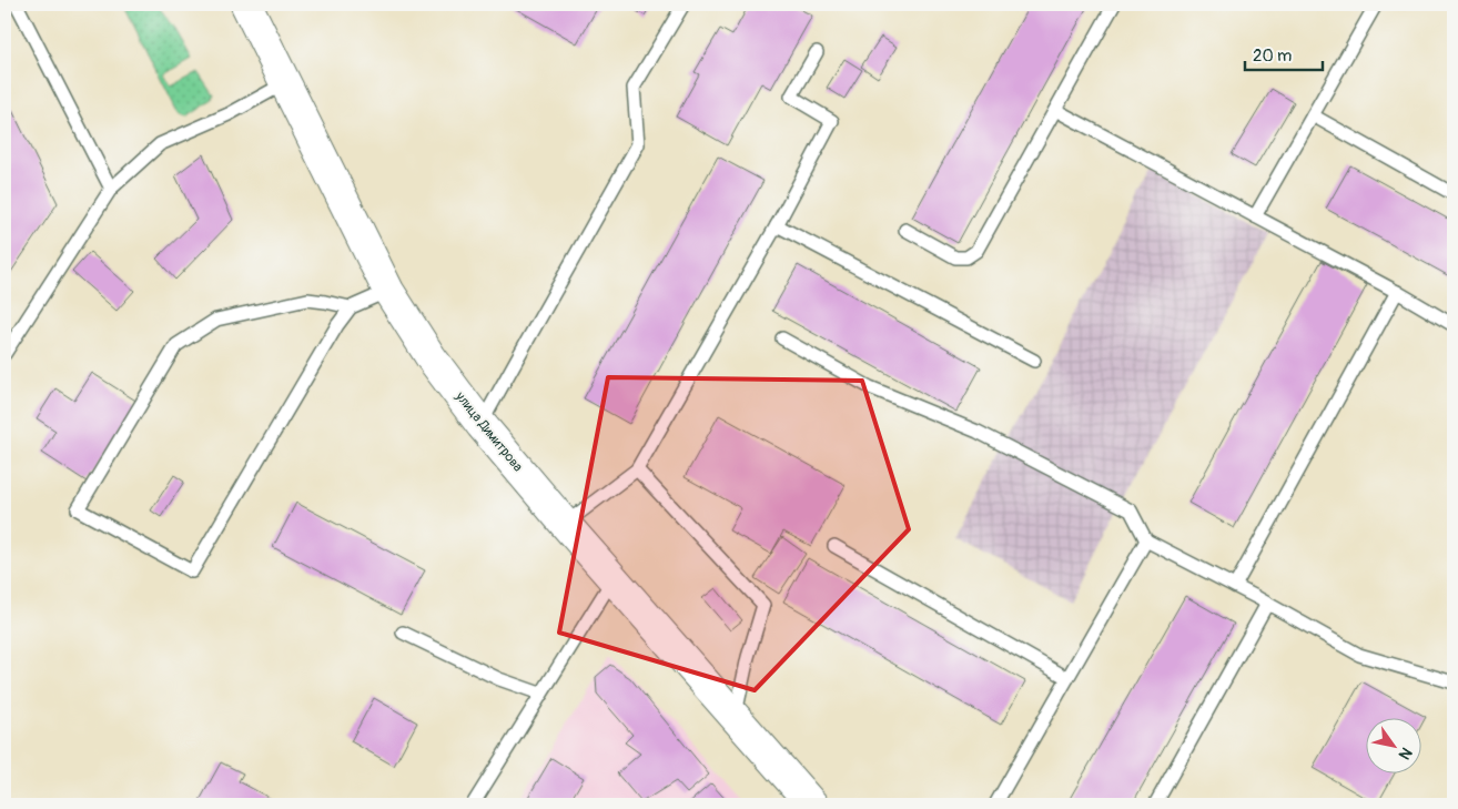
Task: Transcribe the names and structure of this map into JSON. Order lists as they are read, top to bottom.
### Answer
{
  "streets": {
    "main road": ["улица Димитрова"]
  },
  "scale_bar": "20 m",
  "north": "bottom right"
}
